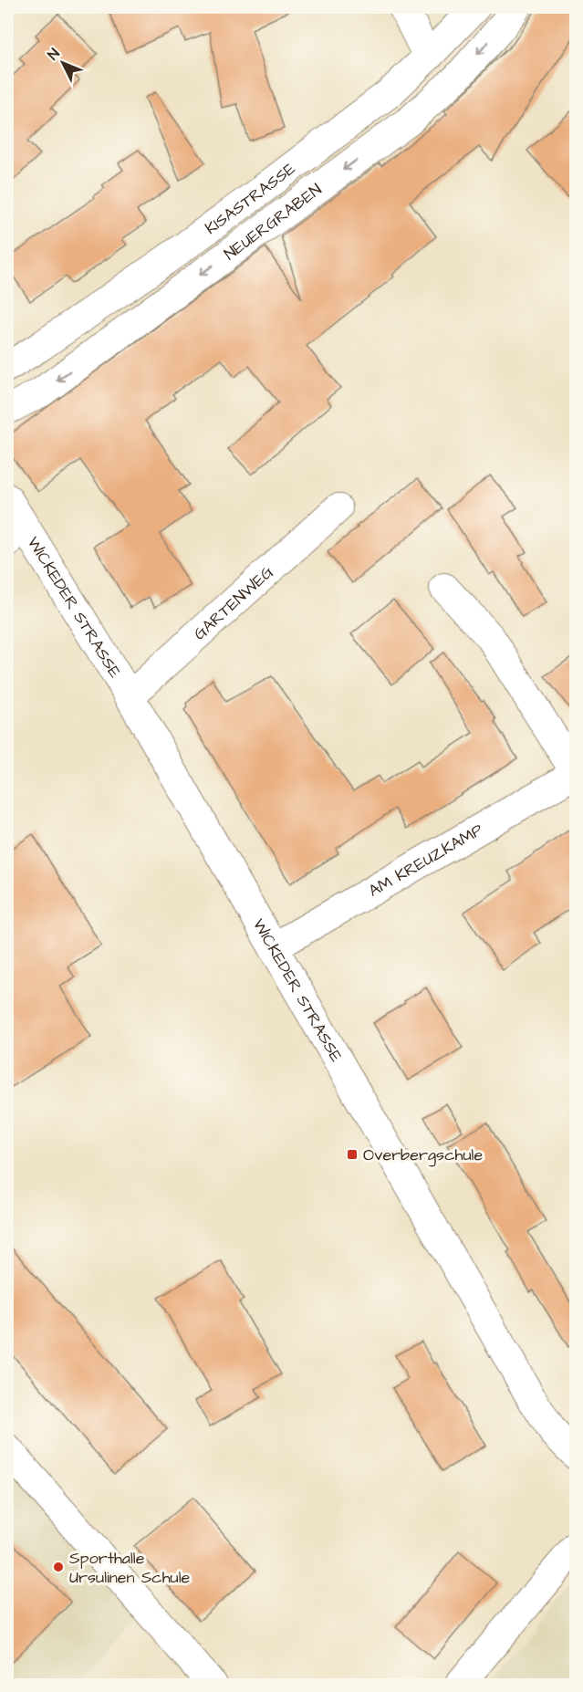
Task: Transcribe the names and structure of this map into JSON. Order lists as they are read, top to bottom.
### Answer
{
  "streets": {
    "street": [
      "KISASTRASSE",
      "NEUERGRABEN",
      "GARTENWEG",
      "WICKEDER STRASSE",
      "AM KREUZKAMP"
    ]
  },
  "crossings": [
    ["GARTENWEG", "WICKEDER STRASSE"],
    ["WICKEDER STRASSE", "AM KREUZKAMP"]
  ],
  "one_way": ["NEUERGRABEN"],
  "places": {
    "transit": ["Overbergschule"],
    "other": ["Sporthalle Ursulinen Schule"]
  },
  "north": "top left"
}
